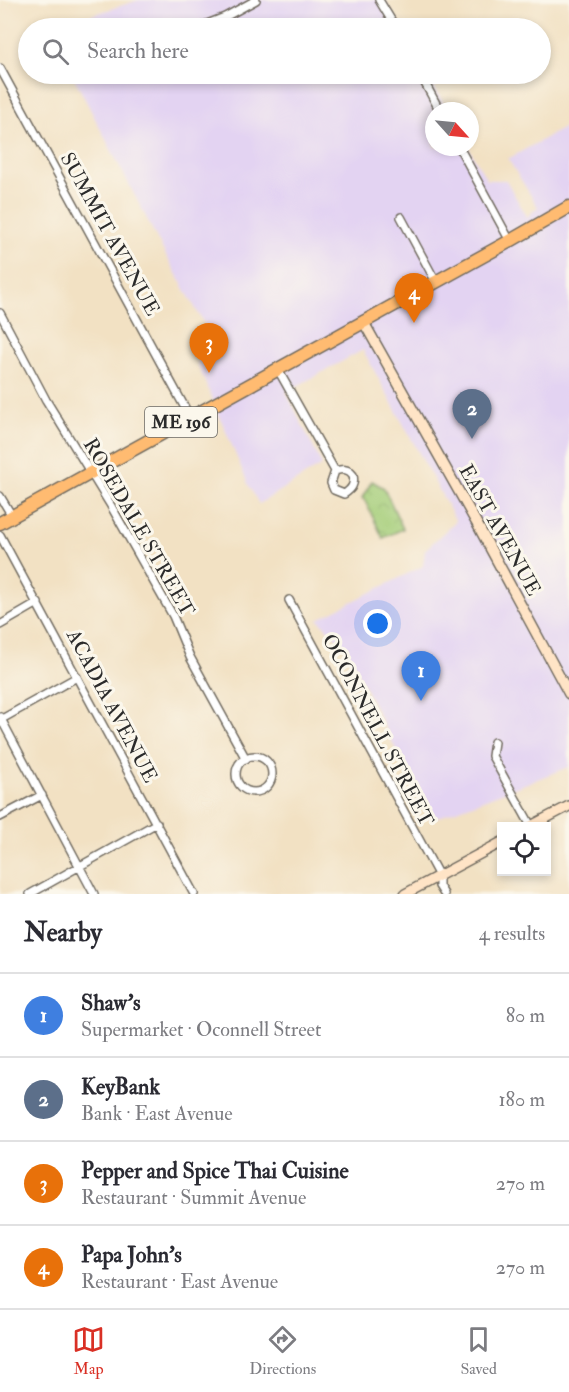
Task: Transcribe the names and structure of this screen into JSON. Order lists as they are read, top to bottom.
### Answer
{
  "streets": {
    "highway": ["ME 196"],
    "main road": ["EAST AVENUE"],
    "street": [
      "SUMMIT AVENUE",
      "ROSEDALE STREET",
      "ACADIA AVENUE",
      "OCONNELL STREET"
    ]
  },
  "crossings": [
    ["SUMMIT AVENUE", "ME 196"],
    ["ME 196", "ROSEDALE STREET"],
    ["ME 196", "EAST AVENUE"]
  ],
  "north": "bottom right",
  "page": {
    "search": "Search here",
    "pins": [
      "4",
      "3",
      "2",
      "1"
    ],
    "heading": ["Nearby", "4 results"],
    "list": [
      {
        "mark": "1",
        "name": "Shaw's",
        "note": "Supermarket · Oconnell Street",
        "value": "80 m"
      },
      {
        "mark": "2",
        "name": "KeyBank",
        "note": "Bank · East Avenue",
        "value": "180 m"
      },
      {
        "mark": "3",
        "name": "Pepper and Spice Thai Cuisine",
        "note": "Restaurant · Summit Avenue",
        "value": "270 m"
      },
      {
        "mark": "4",
        "name": "Papa John's",
        "note": "Restaurant · East Avenue",
        "value": "270 m"
      }
    ],
    "nav": ["Map", "Directions", "Saved"]
  }
}
